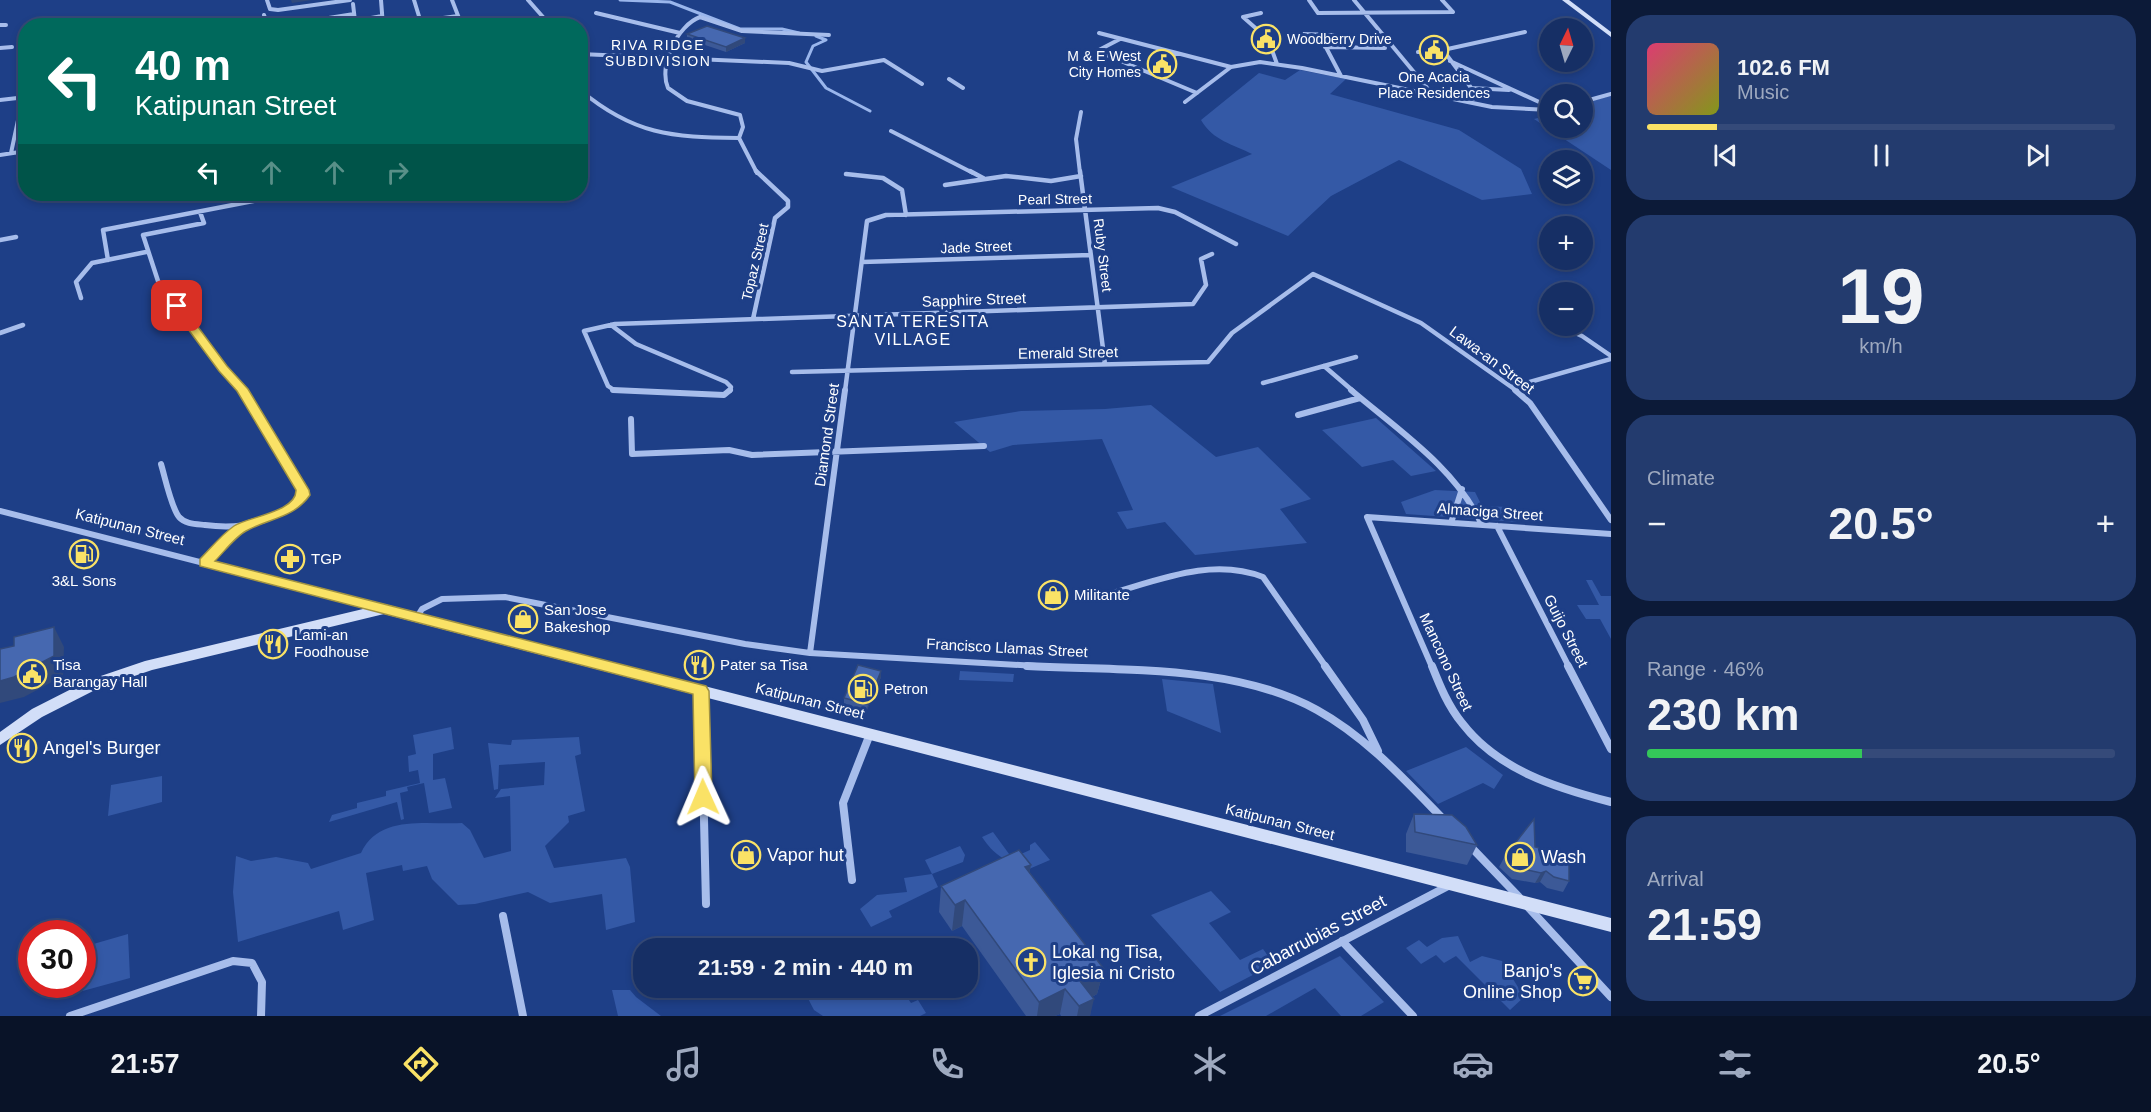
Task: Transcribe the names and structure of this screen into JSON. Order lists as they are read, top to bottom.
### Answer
{
  "streets": {
    "main road": ["Katipunan Street"],
    "street": [
      "Pearl Street",
      "Jade Street",
      "Ruby Street",
      "Topaz Street",
      "Sapphire Street",
      "Emerald Street",
      "Lawa-an Street",
      "Diamond Street",
      "Almaciga Street",
      "Guijo Street",
      "Francisco Llamas Street",
      "Mancono Street",
      "Cabarrubias Street"
    ]
  },
  "crossings": [
    ["Pearl Street", "Ruby Street"],
    ["Pearl Street", "Diamond Street"],
    ["Jade Street", "Ruby Street"],
    ["Jade Street", "Diamond Street"],
    ["Ruby Street", "Sapphire Street"],
    ["Ruby Street", "Emerald Street"],
    ["Topaz Street", "Sapphire Street"],
    ["Sapphire Street", "Diamond Street"],
    ["Emerald Street", "Lawa-an Street"],
    ["Emerald Street", "Diamond Street"],
    ["Diamond Street", "Francisco Llamas Street"],
    ["Almaciga Street", "Guijo Street"],
    ["Almaciga Street", "Mancono Street"],
    ["Katipunan Street", "Francisco Llamas Street"],
    ["Katipunan Street", "Cabarrubias Street"]
  ],
  "districts": ["RIVA RIDGE SUBDIVISION", "SANTA TERESITA VILLAGE"],
  "places": {
    "public building": [
      "Woodberry Drive",
      "One Acacia Place Residences",
      "M & E West City Homes",
      "Tisa Barangay Hall"
    ],
    "fuel station": ["3&L Sons", "Petron"],
    "pharmacy": ["TGP"],
    "shop": [
      "Militante",
      "San Jose Bakeshop",
      "Vapor hut",
      "Wash"
    ],
    "restaurant": ["Lami-an Foodhouse", "Pater sa Tisa", "Angel's Burger"],
    "church": ["Lokal ng Tisa, Iglesia ni Cristo"],
    "supermarket": ["Banjo's Online Shop"]
  },
  "north": "top",
  "page": {
    "map_buttons": ["+", "−"],
    "turn": ["40 m", "Katipunan Street"],
    "song": ["102.6 FM", "Music"],
    "tile": [
      ["19", "km/h"],
      "Climate",
      ["Range · 46%", "230 km"],
      ["Arrival", "21:59"]
    ],
    "heat": ["−", "20.5°", "+"],
    "limit": "30",
    "trip": "21:59 · 2 min · 440 m",
    "tabs": ["21:57", "20.5°"]
  }
}
